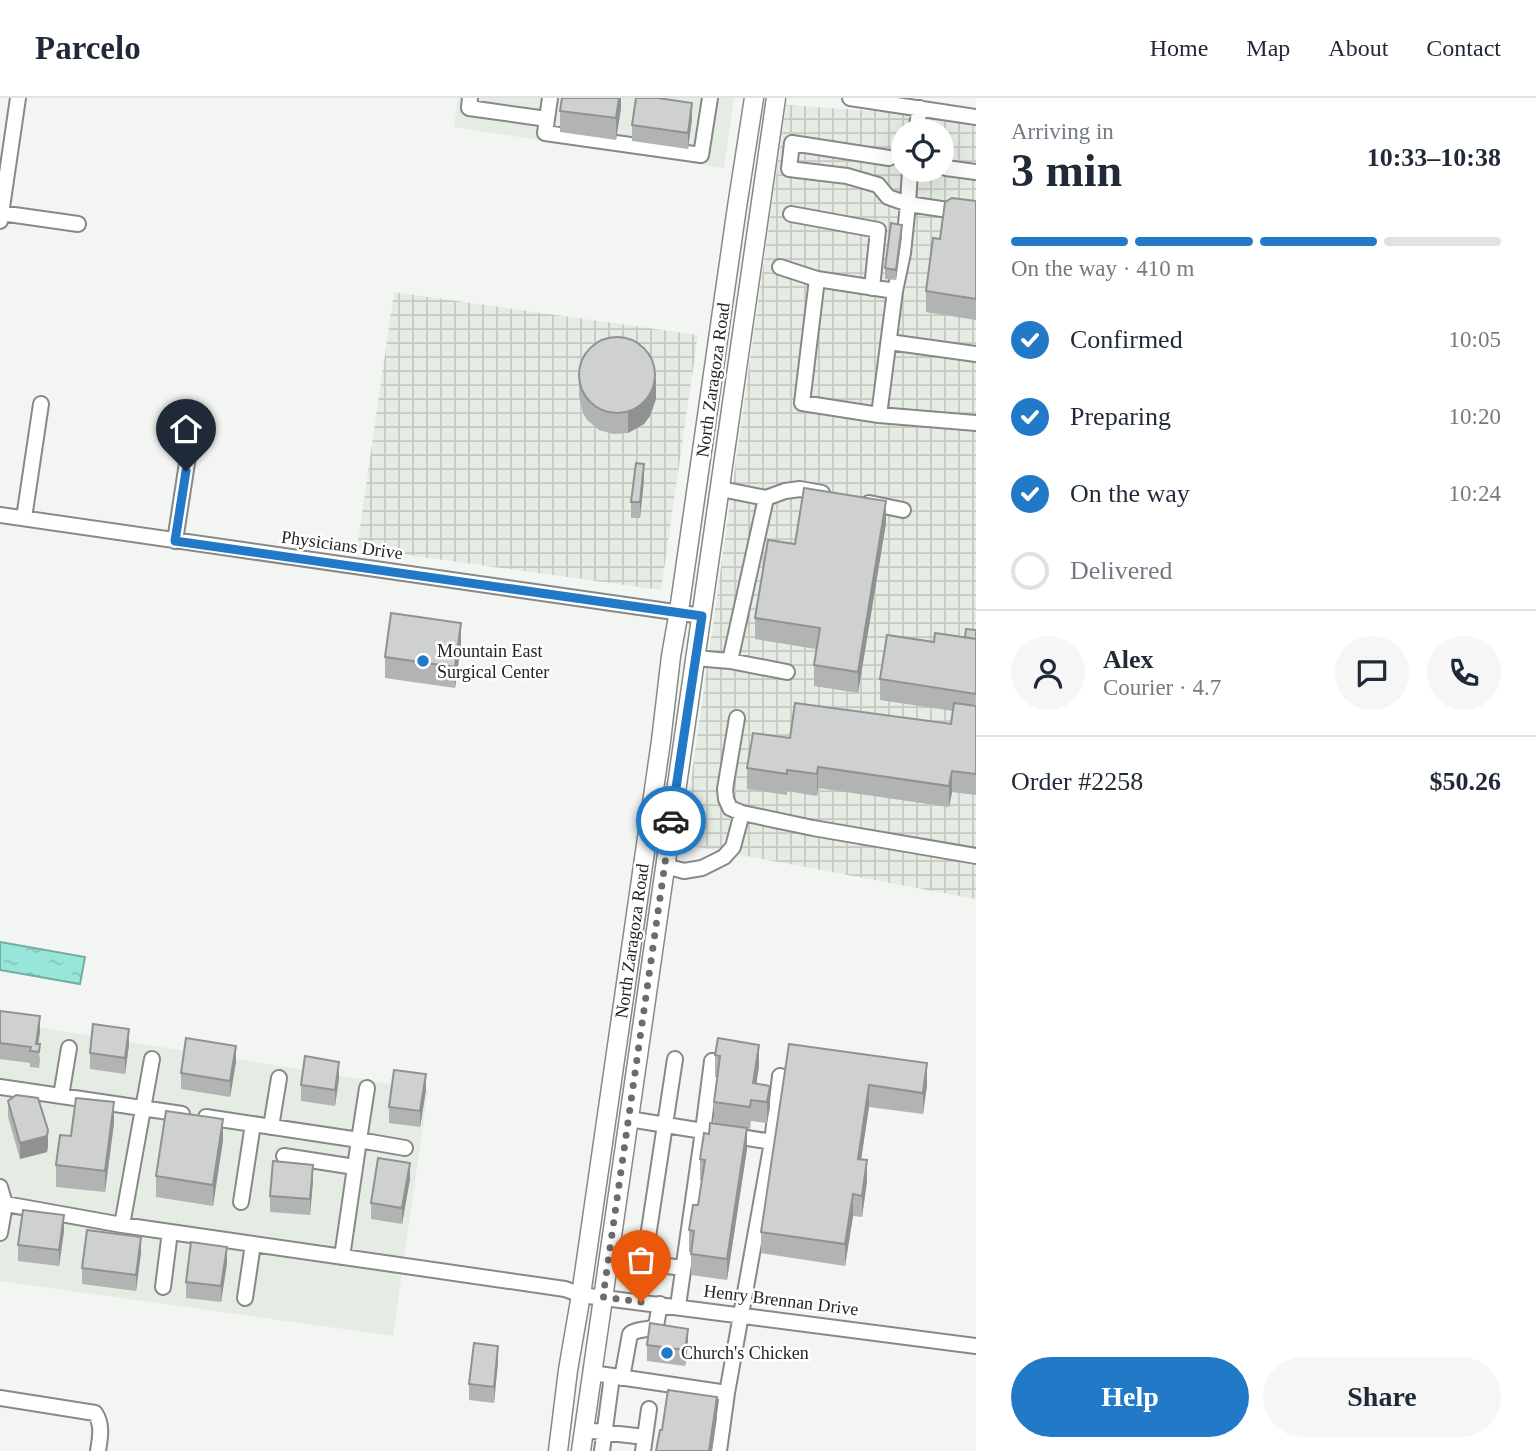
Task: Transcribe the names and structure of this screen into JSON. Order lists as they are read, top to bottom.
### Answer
{
  "streets": {
    "main road": ["North Zaragoza Road"],
    "street": ["Physicians Drive", "Henry Brennan Drive"]
  },
  "crossings": [
    ["North Zaragoza Road", "Physicians Drive"],
    ["North Zaragoza Road", "Henry Brennan Drive"]
  ],
  "places": ["Mountain East Surgical Center", "Church's Chicken"],
  "page": {
    "header": "Parcelo",
    "nav": [
      "Home",
      "Map",
      "About",
      "Contact"
    ],
    "heading": ["3 min", "Arriving in", "10:33–10:38"],
    "panel": [
      "Alex",
      "Courier · 4.7",
      "Order #2258",
      "$50.26"
    ],
    "bar": "On the way · 410 m",
    "list": [
      ["Confirmed", "10:05"],
      ["Preparing", "10:20"],
      ["On the way", "10:24"],
      "Delivered"
    ],
    "buttons": ["Help", "Share"]
  }
}
